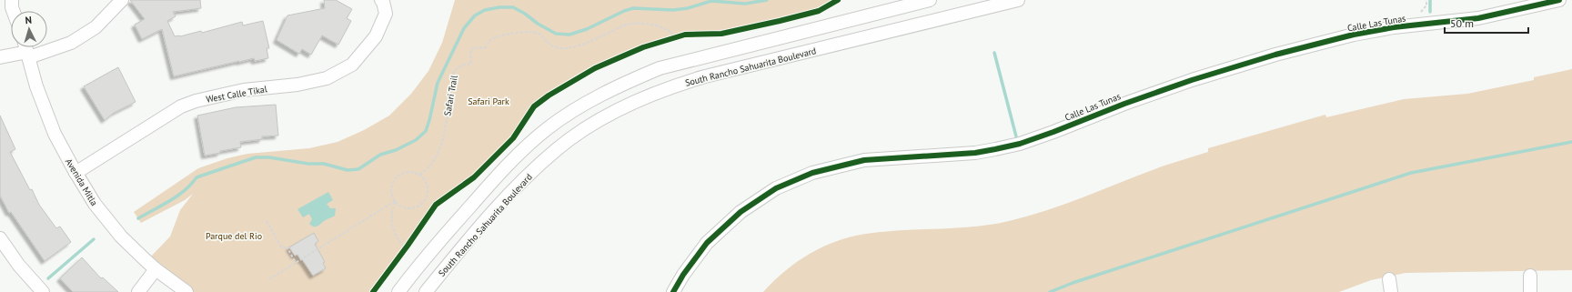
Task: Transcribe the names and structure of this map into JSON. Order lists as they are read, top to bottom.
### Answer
{
  "streets": {
    "street": [
      "Calle Las Tunas",
      "South Rancho Sahuarita Boulevard",
      "West Calle Tikal",
      "Avenida Mitla"
    ],
    "path": ["Safari Trail"]
  },
  "crossings": [
    ["West Calle Tikal", "Avenida Mitla"]
  ],
  "parks": ["Safari Park", "Parque del Rio"],
  "scale_bar": "50 m",
  "north": "top"
}
